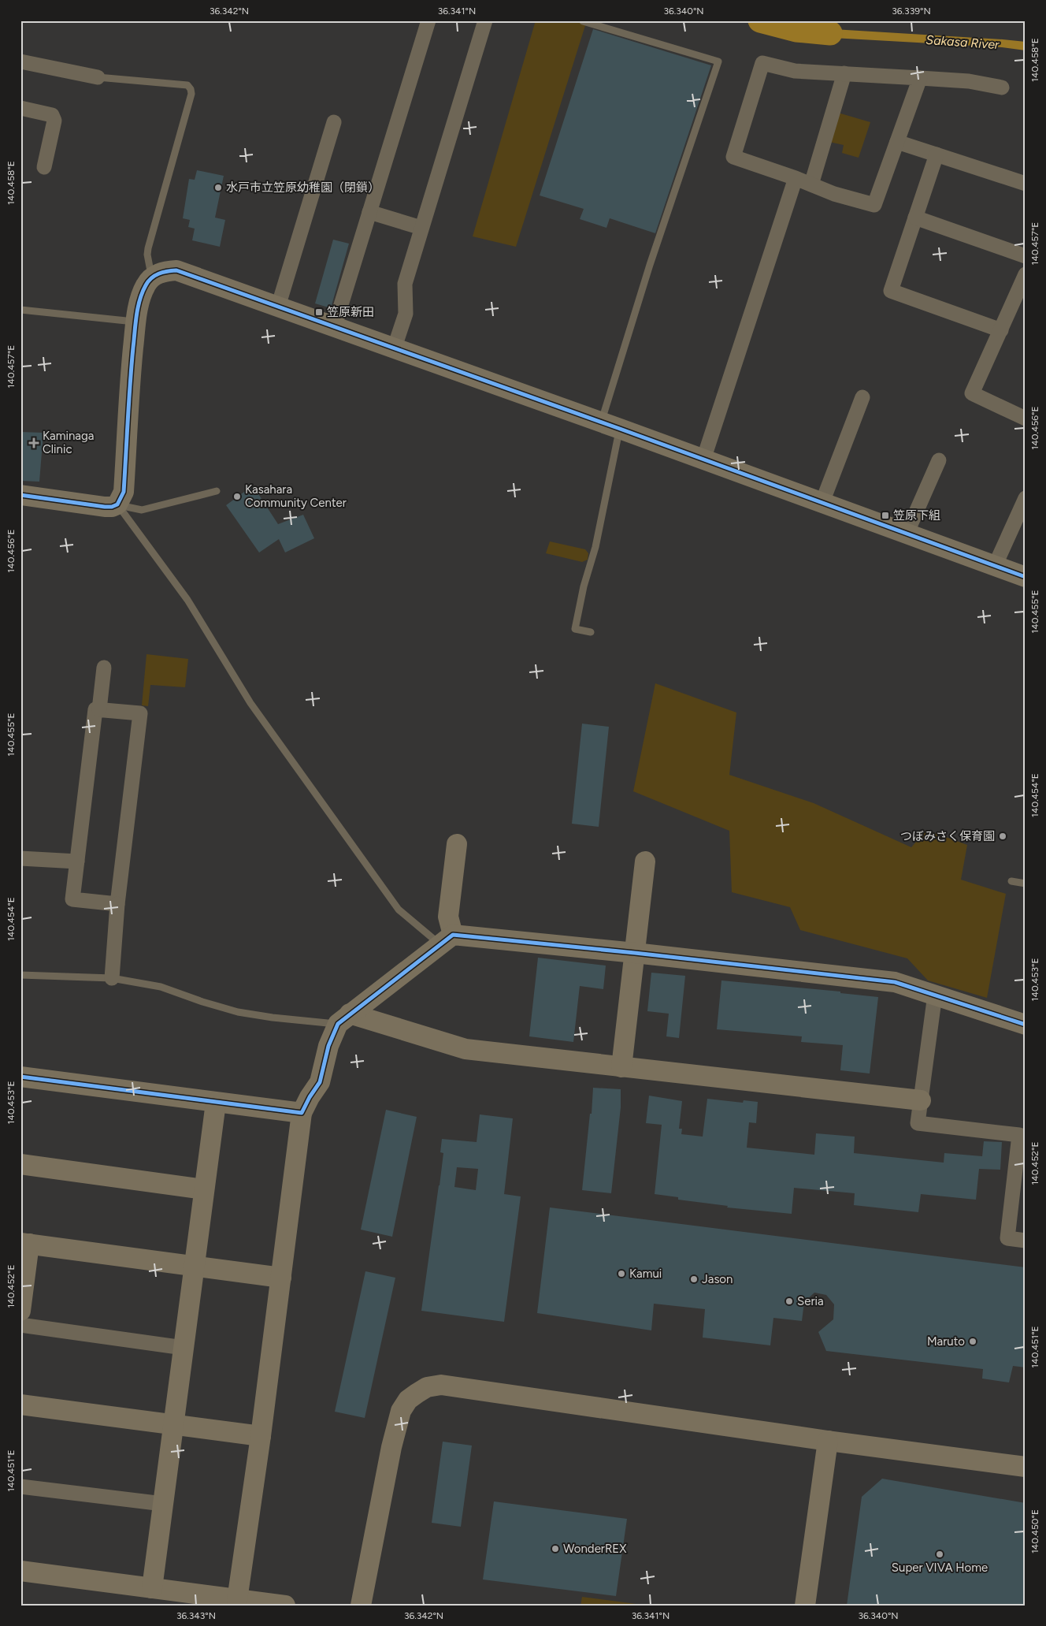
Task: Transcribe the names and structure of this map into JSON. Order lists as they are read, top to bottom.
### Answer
{
  "water": ["Sakasa River"],
  "places": {
    "other": [
      "水戸市立笠原幼稚園（閉鎖）",
      "Kasahara Community Center",
      "つぼみさく保育園",
      "Kamui",
      "Jason",
      "Seria",
      "Maruto",
      "WonderREX",
      "Super VIVA Home"
    ],
    "transit": ["笠原新田", "笠原下組"],
    "health": ["Kaminaga Clinic"]
  },
  "coordinates": [
    "36.342°N",
    "36.341°N",
    "36.340°N",
    "36.339°N",
    "140.458°E",
    "140.457°E",
    "140.456°E",
    "140.455°E",
    "140.454°E",
    "140.453°E",
    "140.452°E",
    "140.451°E",
    "140.450°E",
    "36.343°N"
  ]
}
